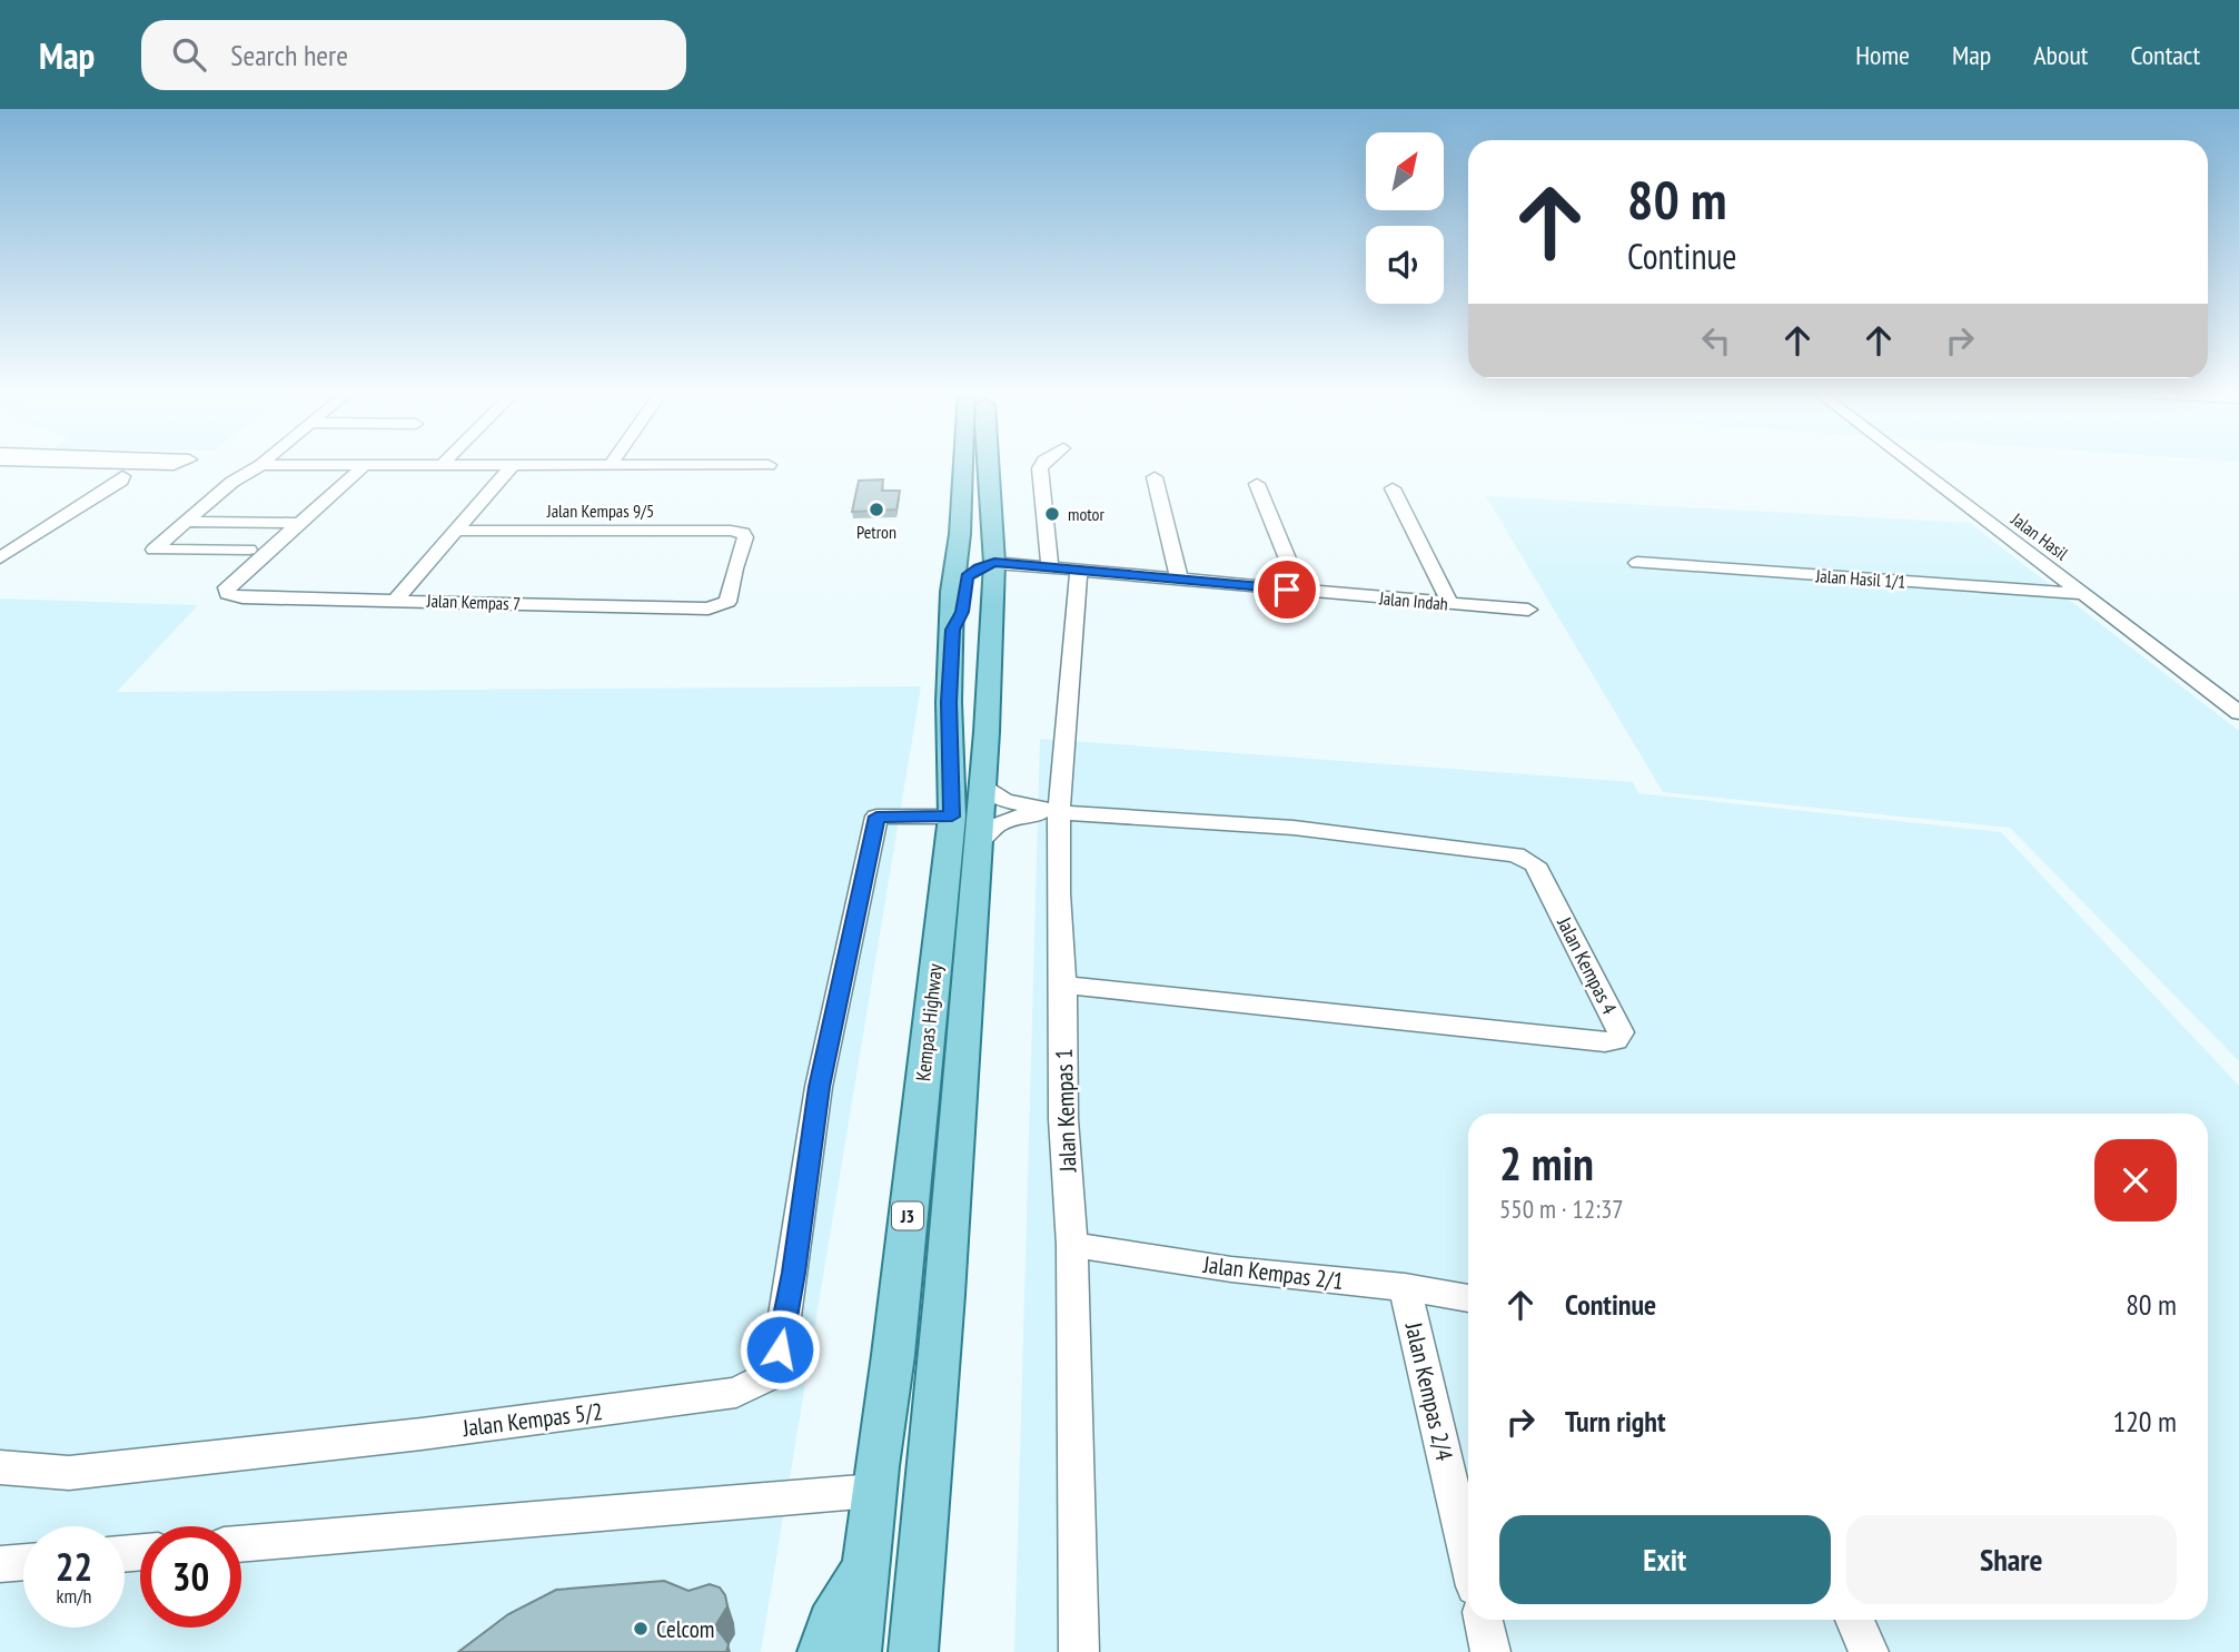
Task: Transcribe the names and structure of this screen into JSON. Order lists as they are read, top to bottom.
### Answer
{
  "streets": {
    "main road": ["Kempas Highway", "J3"],
    "street": [
      "Jalan Kempas 9/5",
      "Jalan Hasil",
      "Jalan Hasil 1/1",
      "Jalan Indah",
      "Jalan Kempas 7",
      "Jalan Kempas 4",
      "Jalan Kempas 1",
      "Jalan Kempas 2/1",
      "Jalan Kempas 2/4",
      "Jalan Kempas 5/2"
    ]
  },
  "crossings": [
    ["Jalan Kempas 9/5", "Jalan Kempas 7"],
    ["Jalan Hasil", "Jalan Hasil 1/1"],
    ["Jalan Indah", "Kempas Highway"],
    ["Jalan Indah", "Jalan Kempas 1"],
    ["Jalan Kempas 4", "Jalan Kempas 1"],
    ["Kempas Highway", "Jalan Kempas 5/2"],
    ["Jalan Kempas 1", "Jalan Kempas 2/1"],
    ["Jalan Kempas 2/1", "Jalan Kempas 2/4"]
  ],
  "places": ["Petron", "motor", "Celcom"],
  "north": "top right",
  "page": {
    "header": "Map",
    "search": "Search here",
    "nav": [
      "Home",
      "Map",
      "About",
      "Contact"
    ],
    "turn": ["80 m", "Continue"],
    "heading": ["2 min", "550 m · 12:37"],
    "list": [
      {
        "name": "Continue",
        "value": "80 m"
      },
      {
        "name": "Turn right",
        "value": "120 m"
      }
    ],
    "buttons": ["Exit", "Share"],
    "speed": "22 km/h",
    "limit": "30"
  }
}
